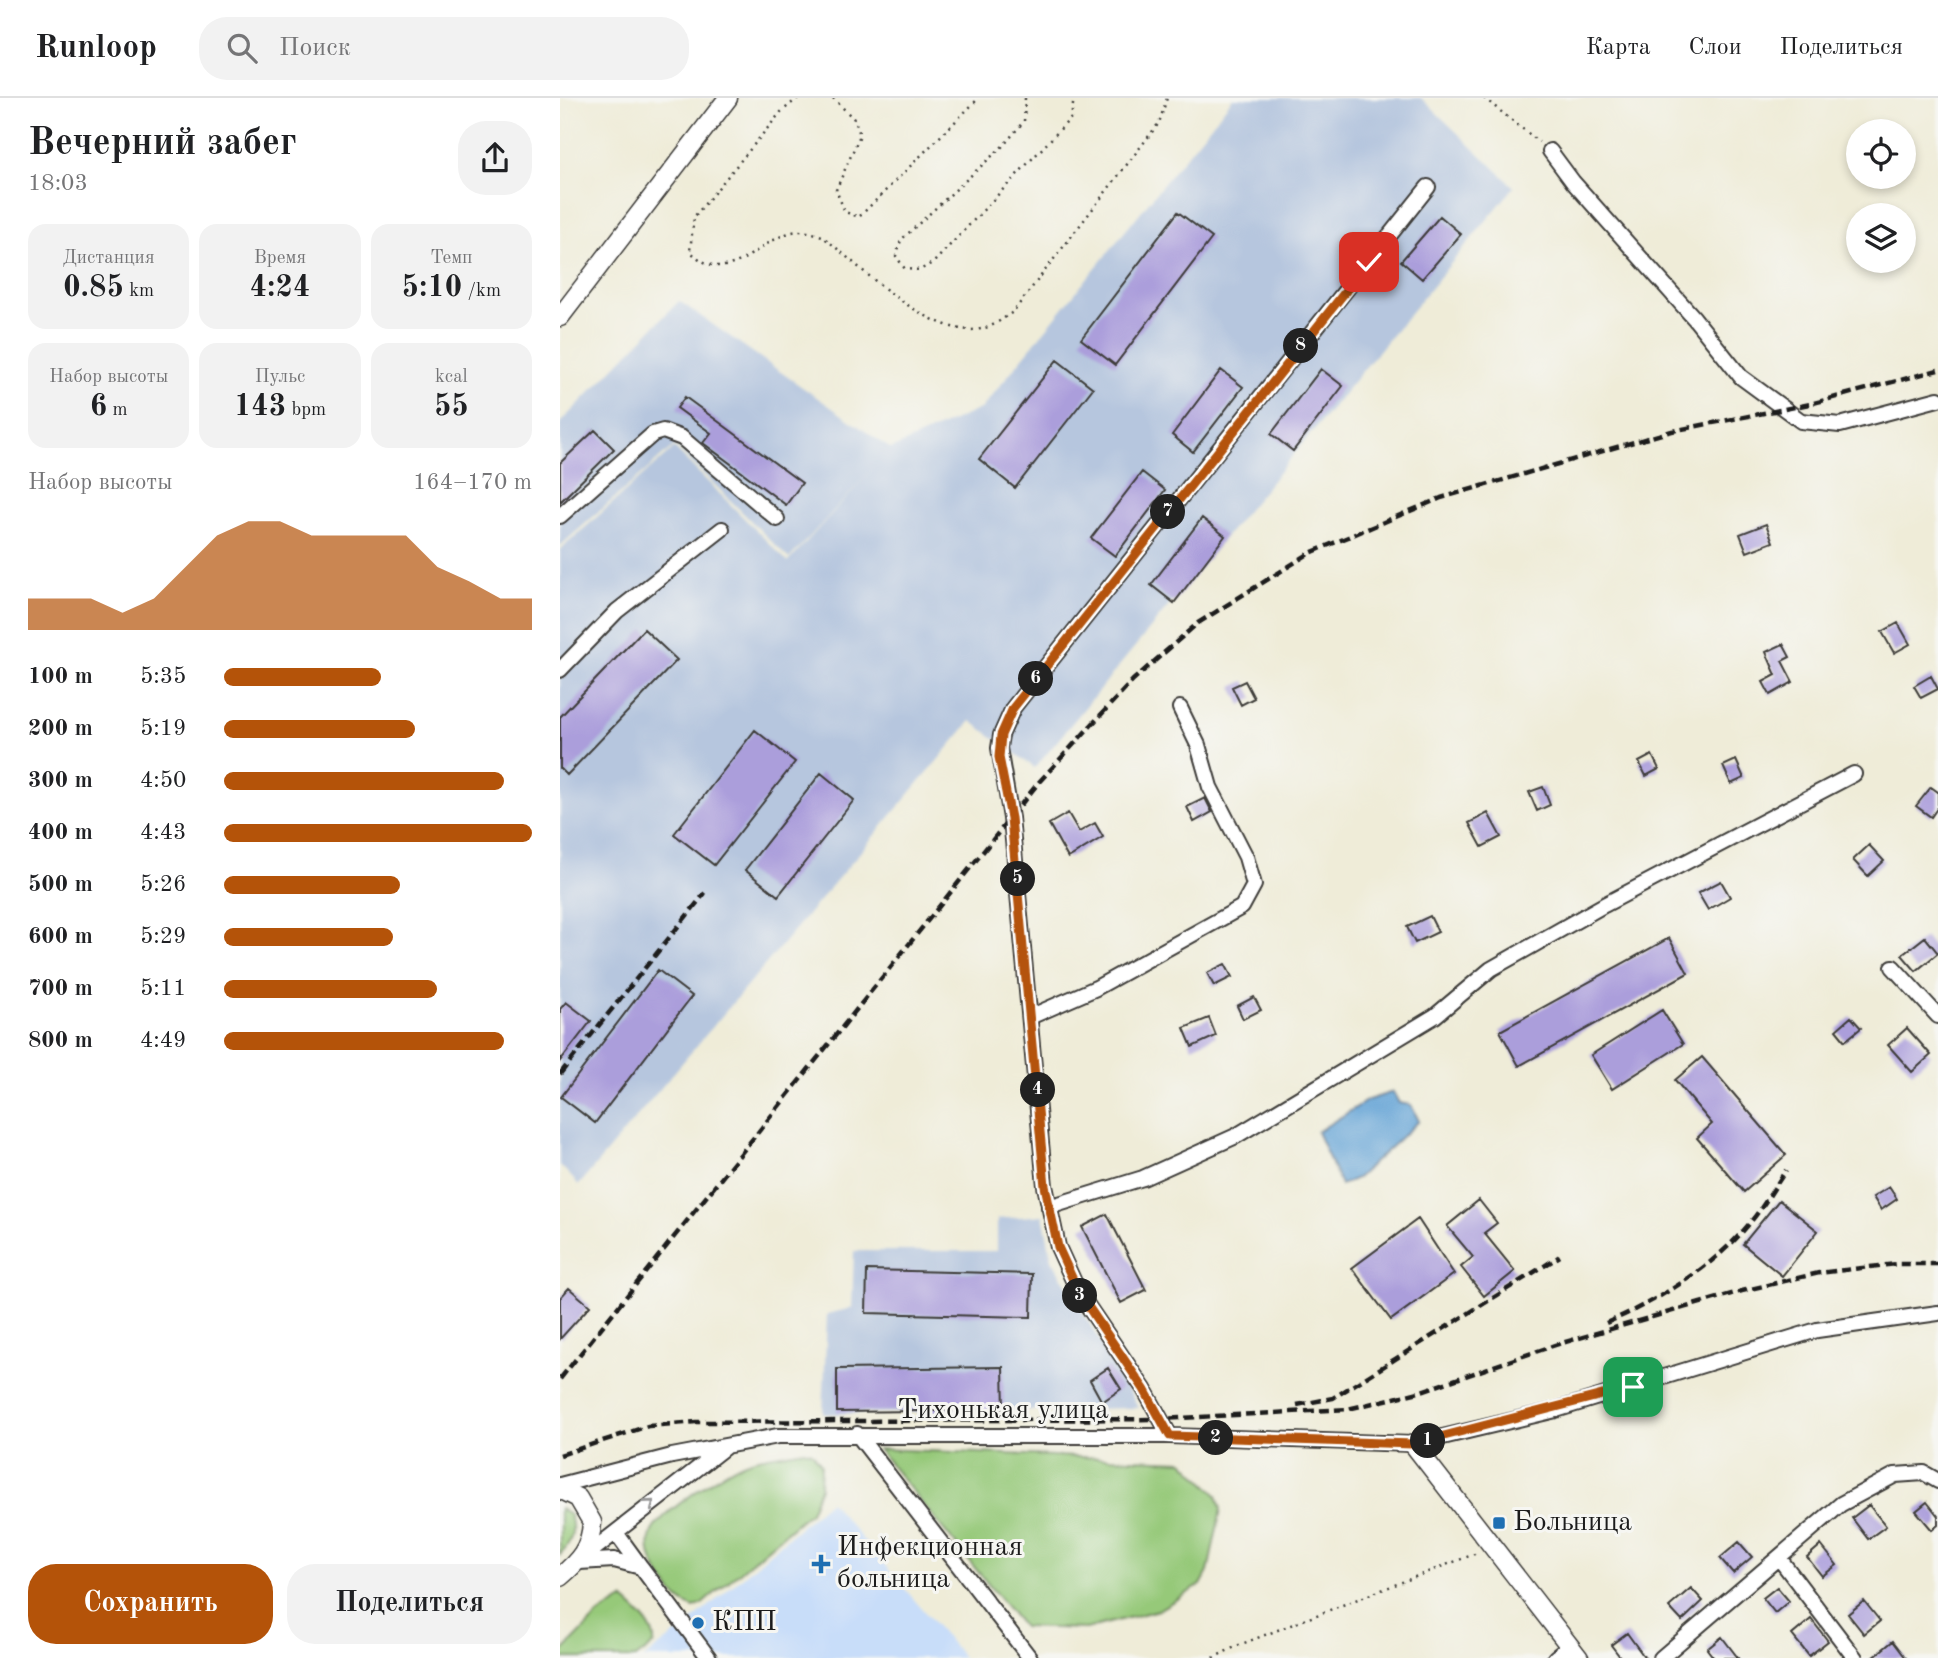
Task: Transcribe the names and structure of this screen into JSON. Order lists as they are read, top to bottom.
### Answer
{
  "streets": {
    "street": ["Тихонькая улица"]
  },
  "places": {
    "transit": ["Больница"],
    "health": ["Инфекционная больница"],
    "other": ["КПП"]
  },
  "page": {
    "header": "Runloop",
    "search": "Поиск",
    "nav": ["Карта", "Слои", "Поделиться"],
    "heading": ["Вечерний забег", "18:03"],
    "stats": [
      ["Дистанция", "0.85 km"],
      ["Время", "4:24"],
      ["Темп", "5:10 /km"],
      ["Набор высоты", "6 m"],
      ["Пульс", "143 bpm"],
      ["kcal", "55"]
    ],
    "pins": [
      "8",
      "7",
      "6",
      "5",
      "4",
      "3",
      "2",
      "1"
    ],
    "chart": ["Набор высоты", "164–170 m"],
    "list": [
      {
        "name": "100 m",
        "note": "5:35"
      },
      {
        "name": "200 m",
        "note": "5:19"
      },
      {
        "name": "300 m",
        "note": "4:50"
      },
      {
        "name": "400 m",
        "note": "4:43"
      },
      {
        "name": "500 m",
        "note": "5:26"
      },
      {
        "name": "600 m",
        "note": "5:29"
      },
      {
        "name": "700 m",
        "note": "5:11"
      },
      {
        "name": "800 m",
        "note": "4:49"
      }
    ],
    "buttons": ["Сохранить", "Поделиться"]
  }
}
